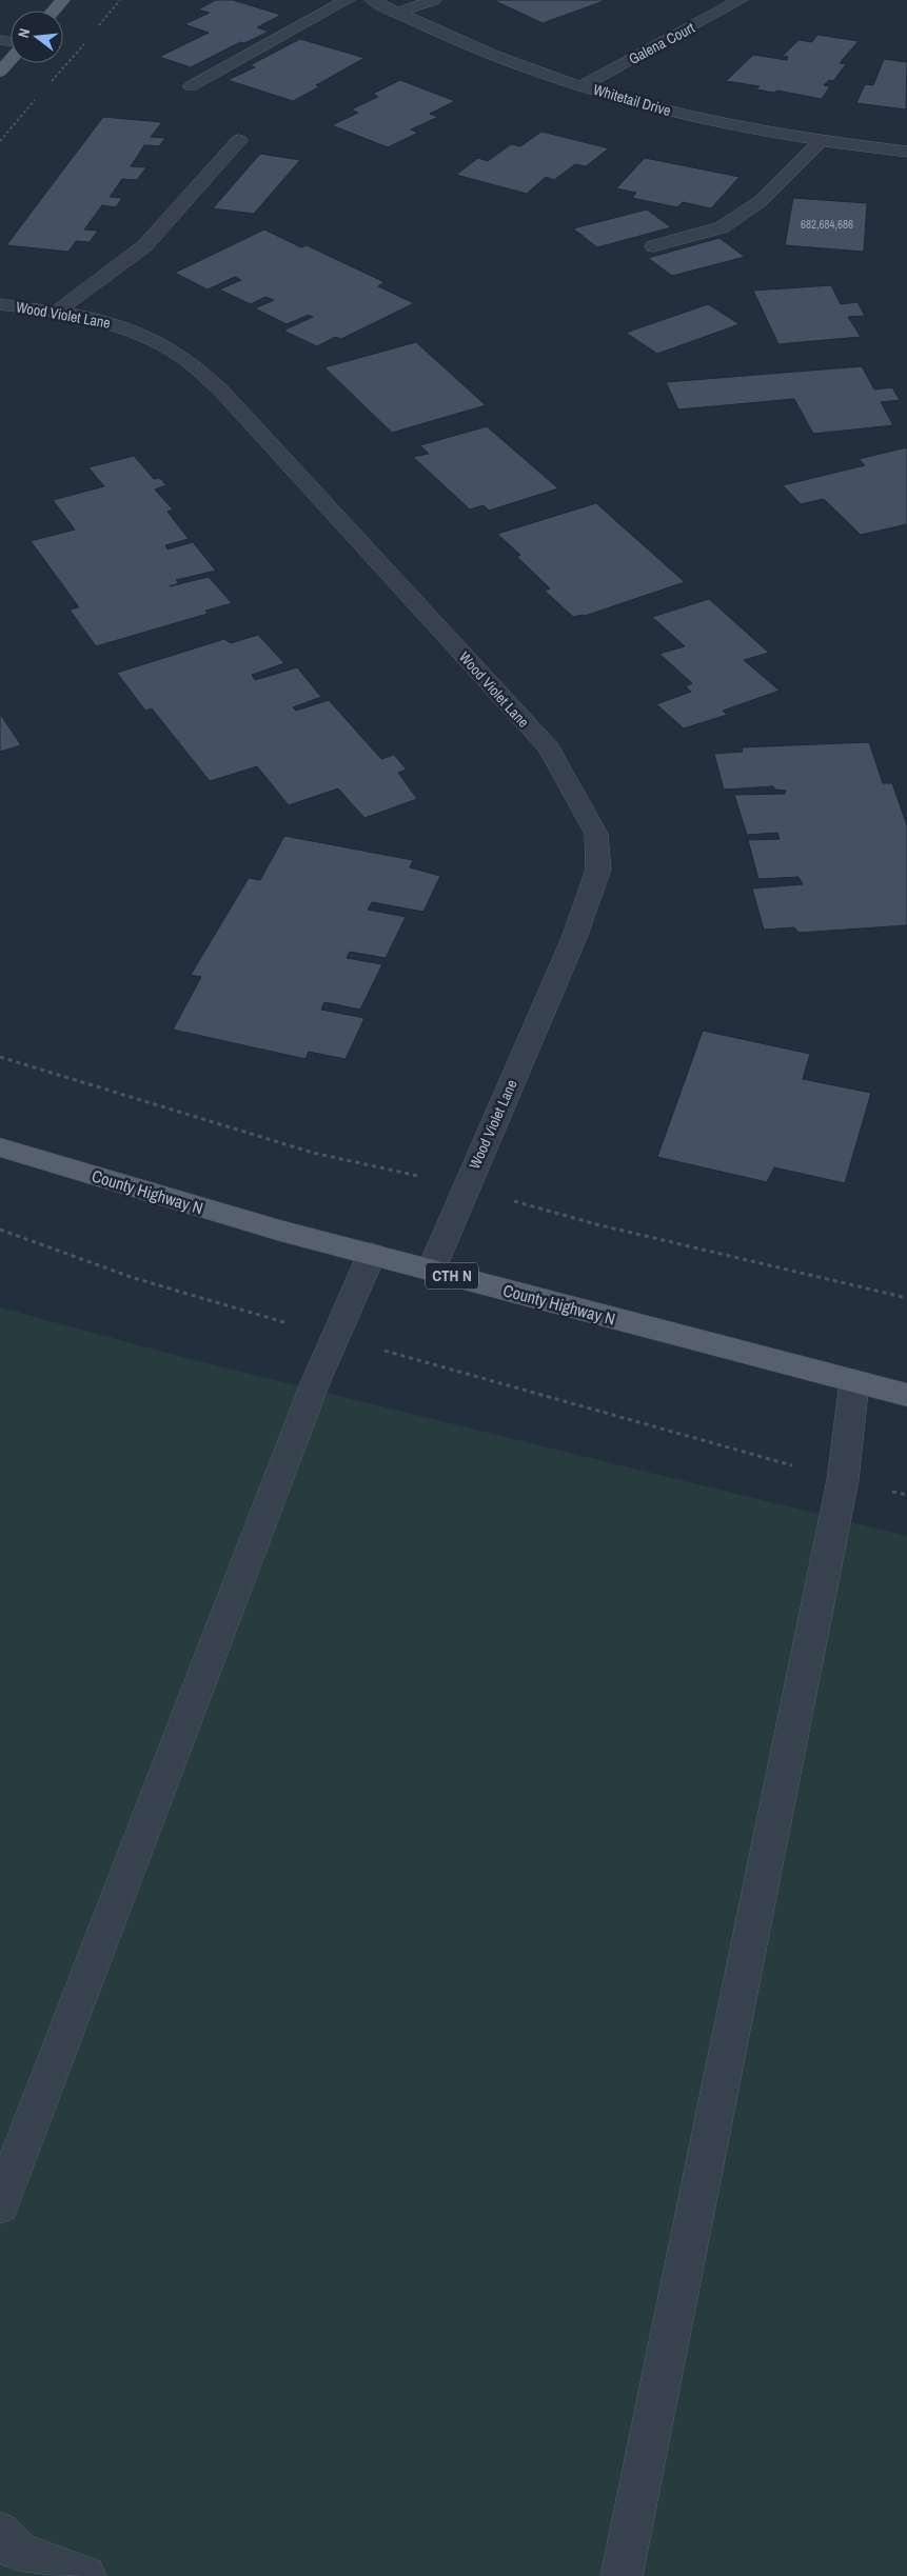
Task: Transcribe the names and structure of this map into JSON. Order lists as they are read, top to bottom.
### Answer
{
  "streets": {
    "main road": ["County Highway N", "CTH N"],
    "street": ["Galena Court", "Whitetail Drive", "Wood Violet Lane"]
  },
  "crossings": [
    ["Galena Court", "Whitetail Drive"],
    ["Wood Violet Lane", "County Highway N"]
  ],
  "house_numbers": ["682,684,686"],
  "north": "left"
}
